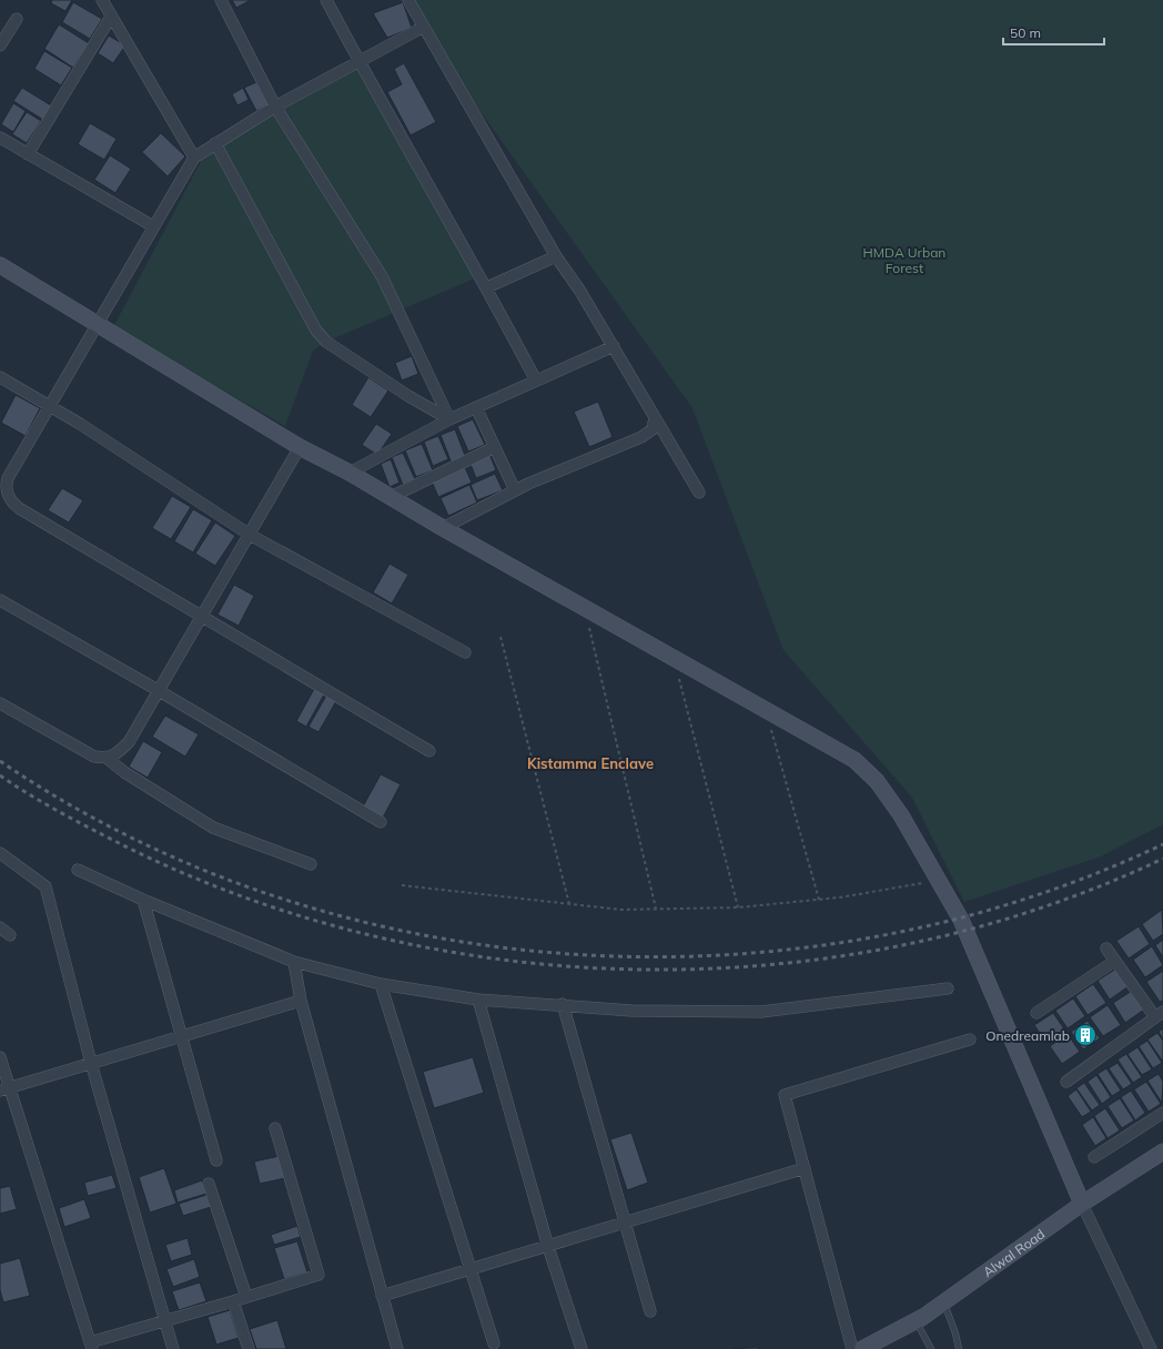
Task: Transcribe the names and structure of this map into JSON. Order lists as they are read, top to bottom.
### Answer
{
  "streets": {
    "street": ["Alwal Road"]
  },
  "districts": ["Kistamma Enclave"],
  "parks": ["HMDA Urban Forest"],
  "places": {
    "building": ["Onedreamlab"]
  },
  "scale_bar": "50 m"
}
